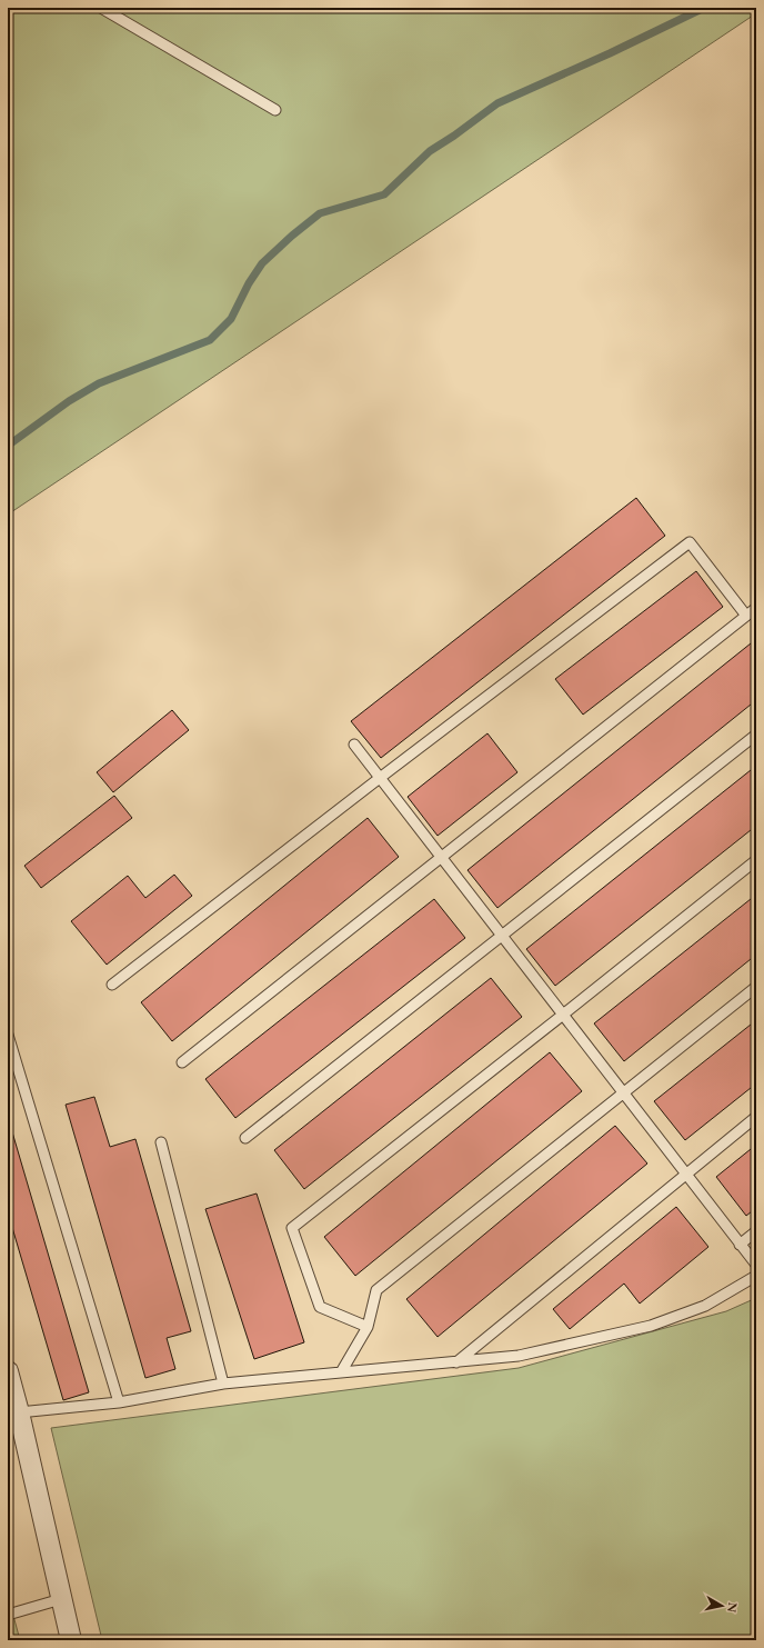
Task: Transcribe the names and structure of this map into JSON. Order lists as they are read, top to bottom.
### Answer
{
  "north": "right"
}
